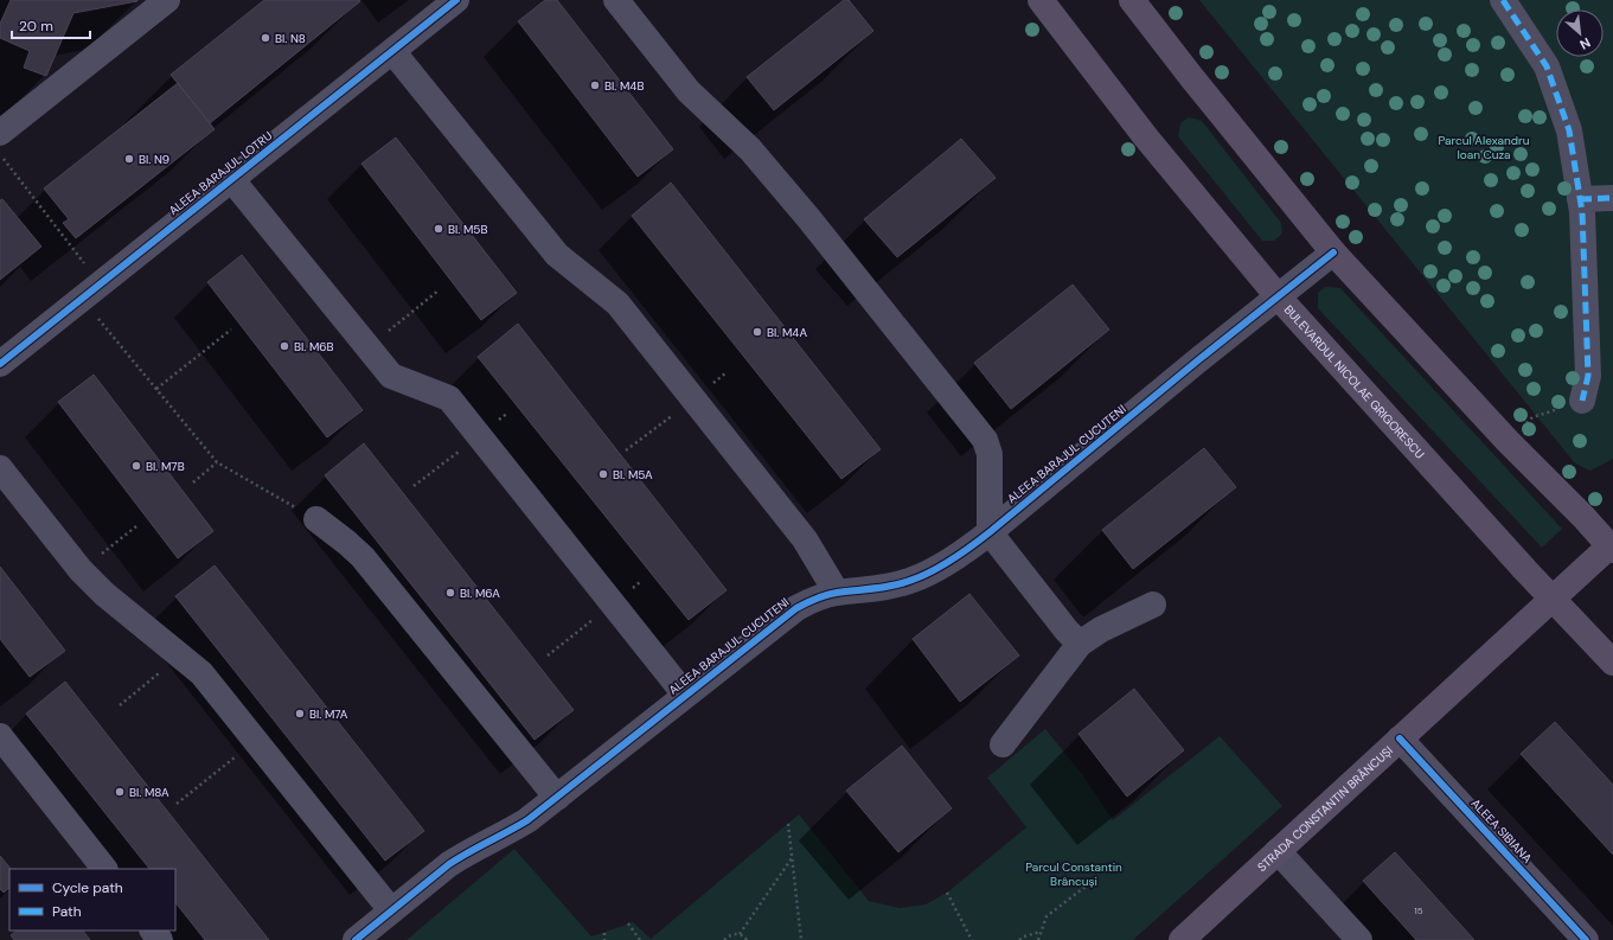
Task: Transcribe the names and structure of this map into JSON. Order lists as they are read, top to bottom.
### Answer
{
  "streets": {
    "main road": ["BULEVARDUL NICOLAE GRIGORESCU", "STRADA CONSTANTIN BRÂNCUȘI"],
    "street": ["ALEEA BARAJUL LOTRU", "ALEEA BARAJUL CUCUTENI", "ALEEA SIBIANA"]
  },
  "crossings": [
    ["BULEVARDUL NICOLAE GRIGORESCU", "ALEEA BARAJUL CUCUTENI"],
    ["BULEVARDUL NICOLAE GRIGORESCU", "STRADA CONSTANTIN BRÂNCUȘI"],
    ["STRADA CONSTANTIN BRÂNCUȘI", "ALEEA SIBIANA"]
  ],
  "parks": ["Parcul Alexandru Ioan Cuza", "Parcul Constantin Brâncuși"],
  "places": [
    "Bl. N8",
    "Bl. M4B",
    "Bl. N9",
    "Bl. M5B",
    "Bl. M4A",
    "Bl. M6B",
    "Bl. M7B",
    "Bl. M5A",
    "Bl. M6A",
    "Bl. M7A",
    "Bl. M8A"
  ],
  "house_numbers": ["15"],
  "legend": ["Cycle path", "Path"],
  "scale_bar": "20 m",
  "north": "bottom right"
}
